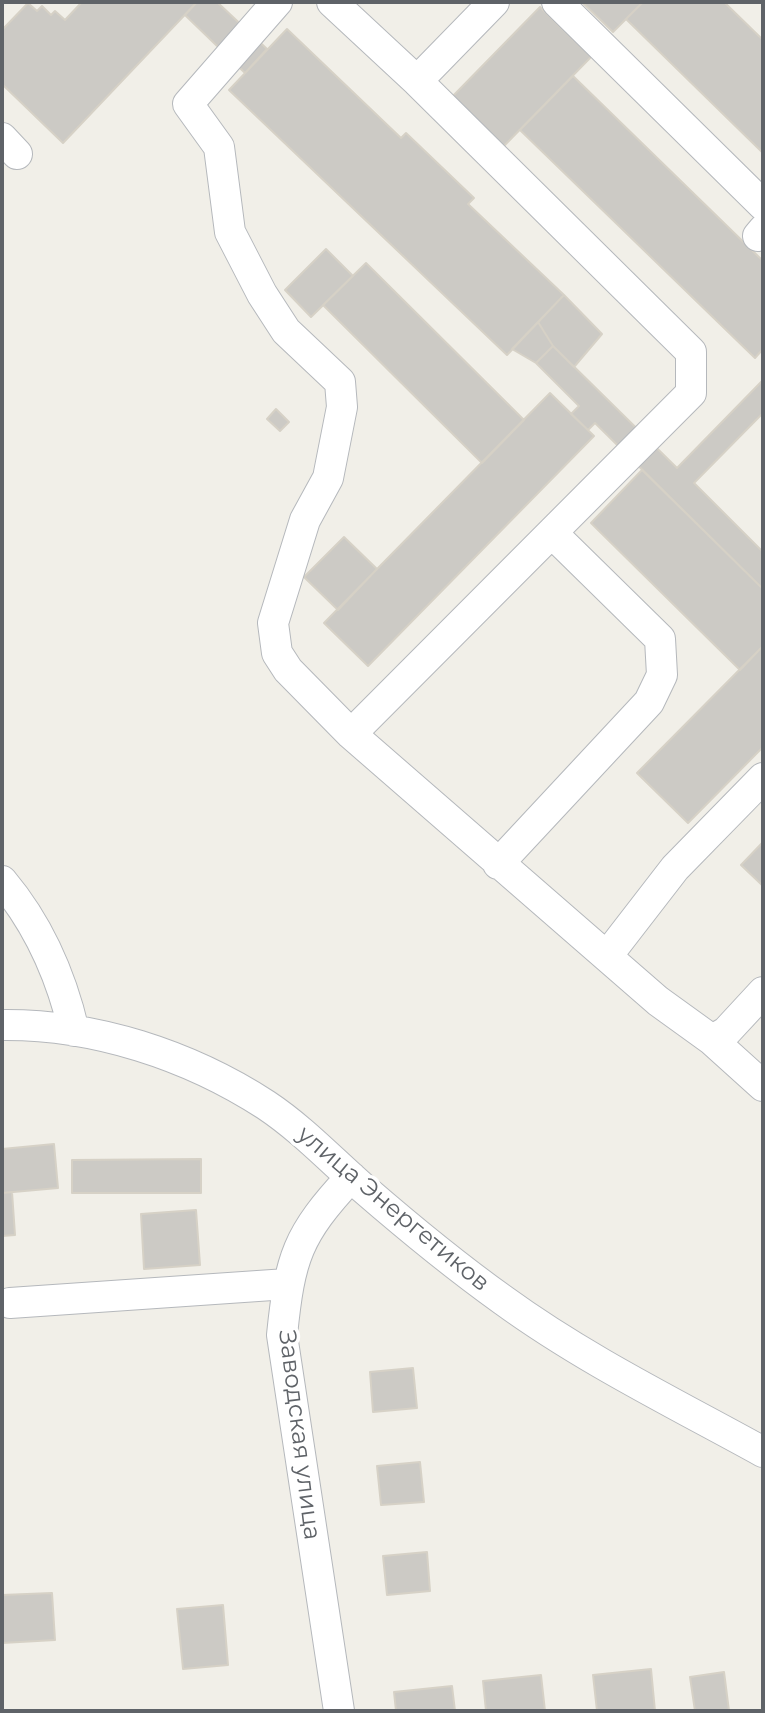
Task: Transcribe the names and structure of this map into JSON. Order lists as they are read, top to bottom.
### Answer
{
  "streets": {
    "street": ["улица Энергетиков", "Заводская улица"]
  },
  "crossings": [
    ["улица Энергетиков", "Заводская улица"]
  ]
}
